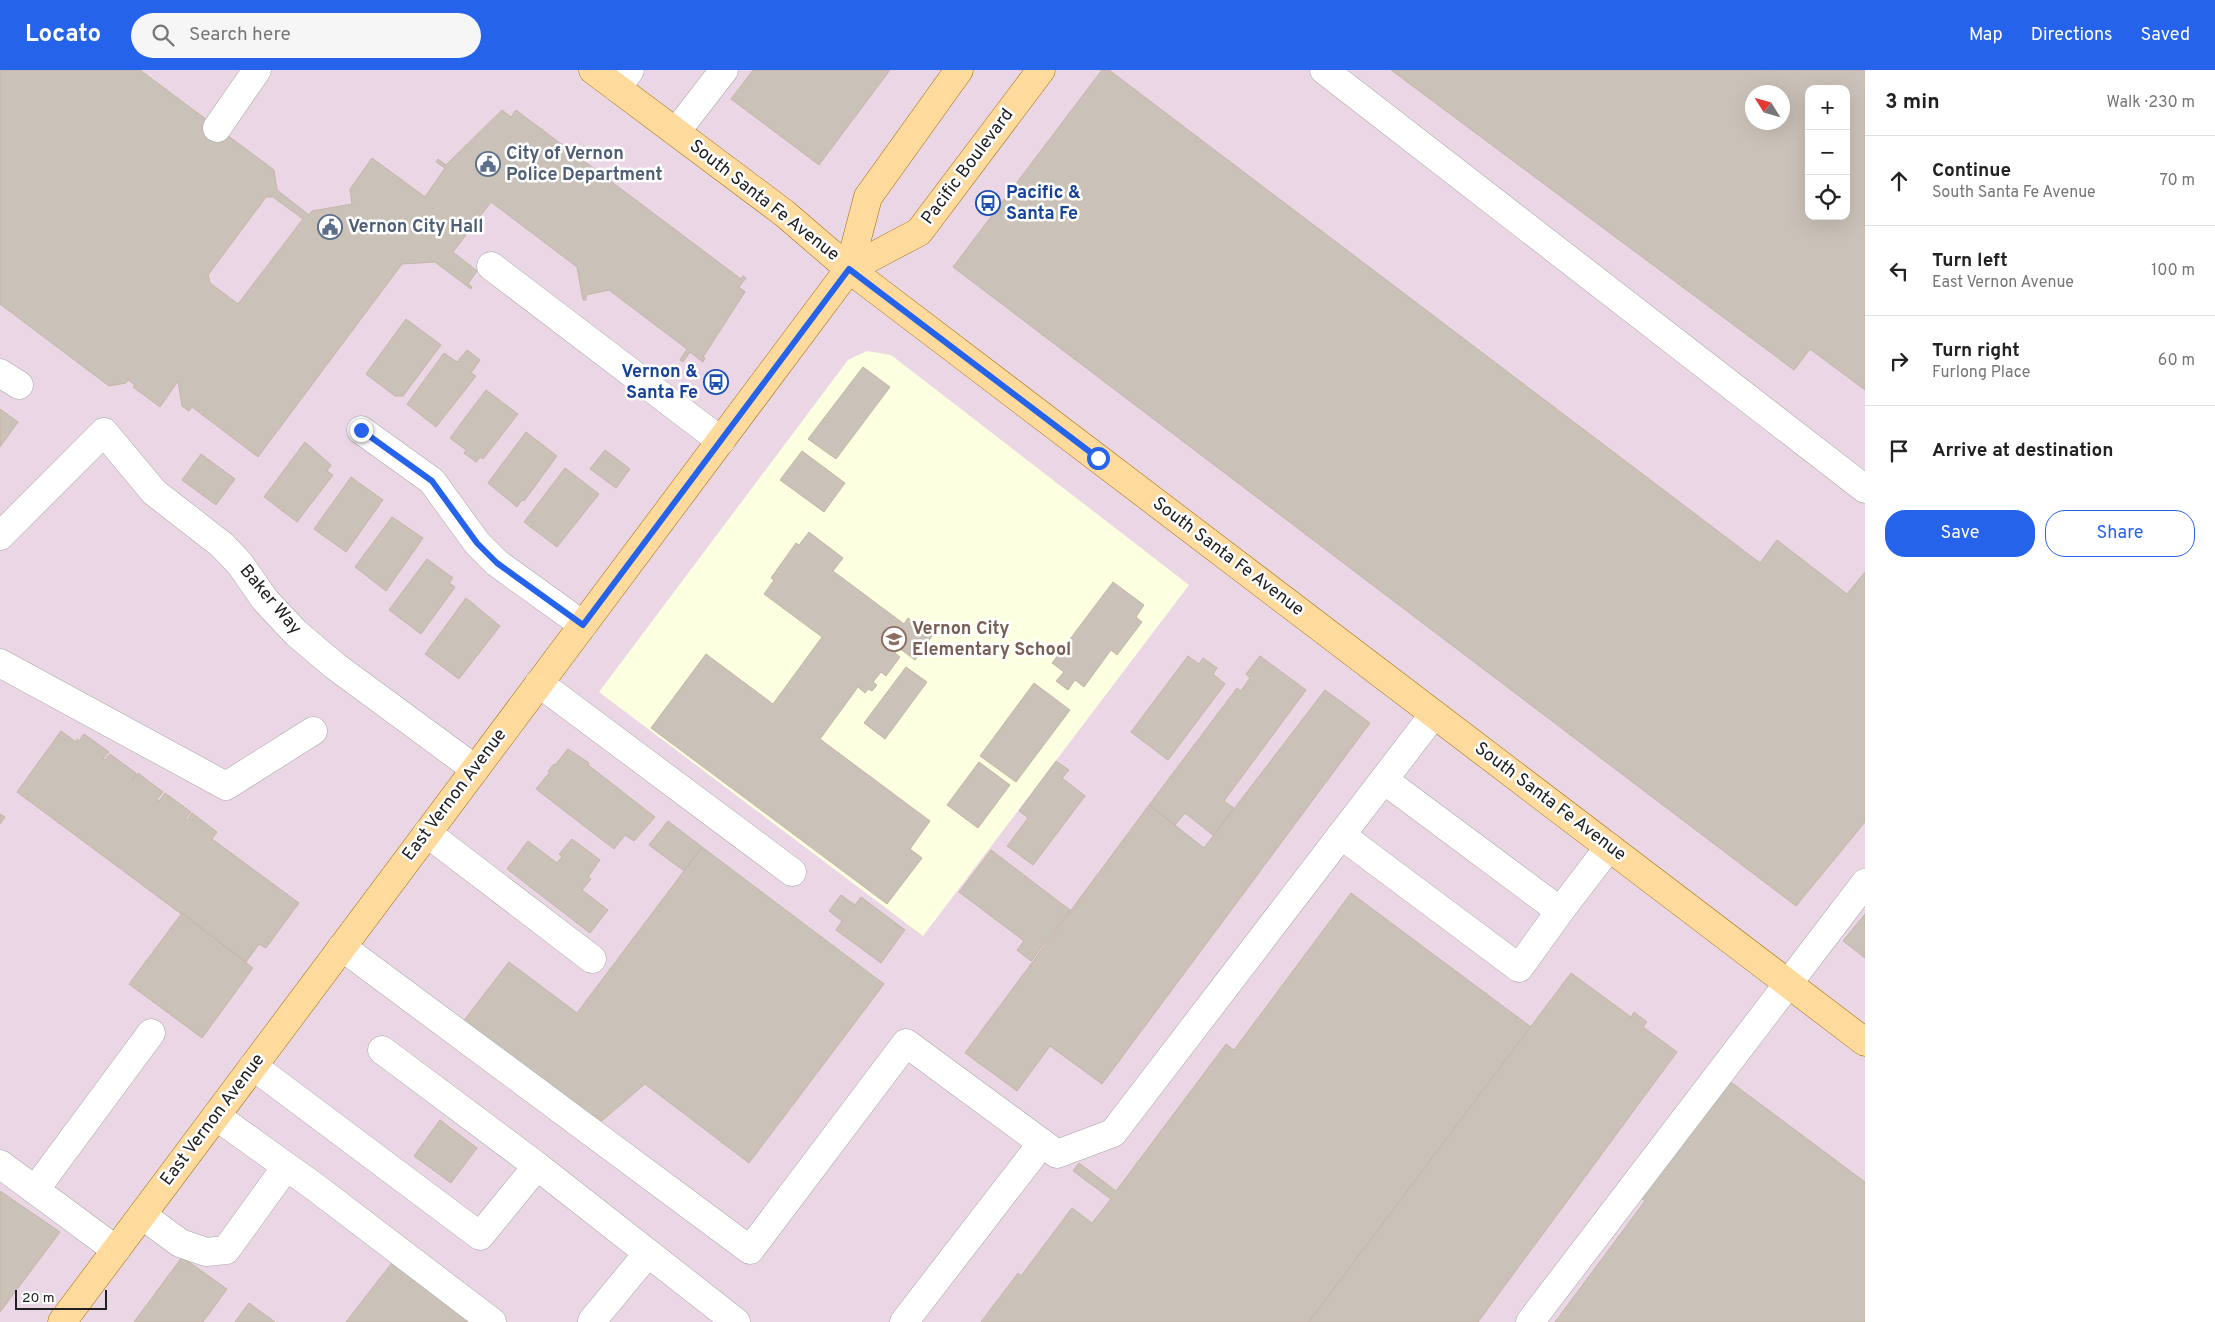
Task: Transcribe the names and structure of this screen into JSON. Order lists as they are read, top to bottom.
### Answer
{
  "streets": {
    "main road": ["Pacific Boulevard", "South Santa Fe Avenue", "East Vernon Avenue"],
    "street": ["Baker Way"]
  },
  "crossings": [
    ["Pacific Boulevard", "South Santa Fe Avenue"],
    ["Pacific Boulevard", "East Vernon Avenue"],
    ["South Santa Fe Avenue", "East Vernon Avenue"],
    ["Baker Way", "East Vernon Avenue"]
  ],
  "places": {
    "public building": ["City of Vernon Police Department", "Vernon City Hall"],
    "bus stop": ["Pacific & Santa Fe", "Vernon & Santa Fe"],
    "school or university": ["Vernon City Elementary School"]
  },
  "scale_bar": "20 m",
  "north": "top left",
  "page": {
    "header": "Locato",
    "search": "Search here",
    "nav": ["Map", "Directions", "Saved"],
    "heading": ["3 min", "Walk · 230 m"],
    "map_buttons": ["+", "−"],
    "list": [
      ["Continue", "South Santa Fe Avenue", "70 m"],
      ["Turn left", "East Vernon Avenue", "100 m"],
      ["Turn right", "Furlong Place", "60 m"],
      "Arrive at destination"
    ],
    "buttons": ["Save", "Share"],
    "scale": "20 m"
  }
}
